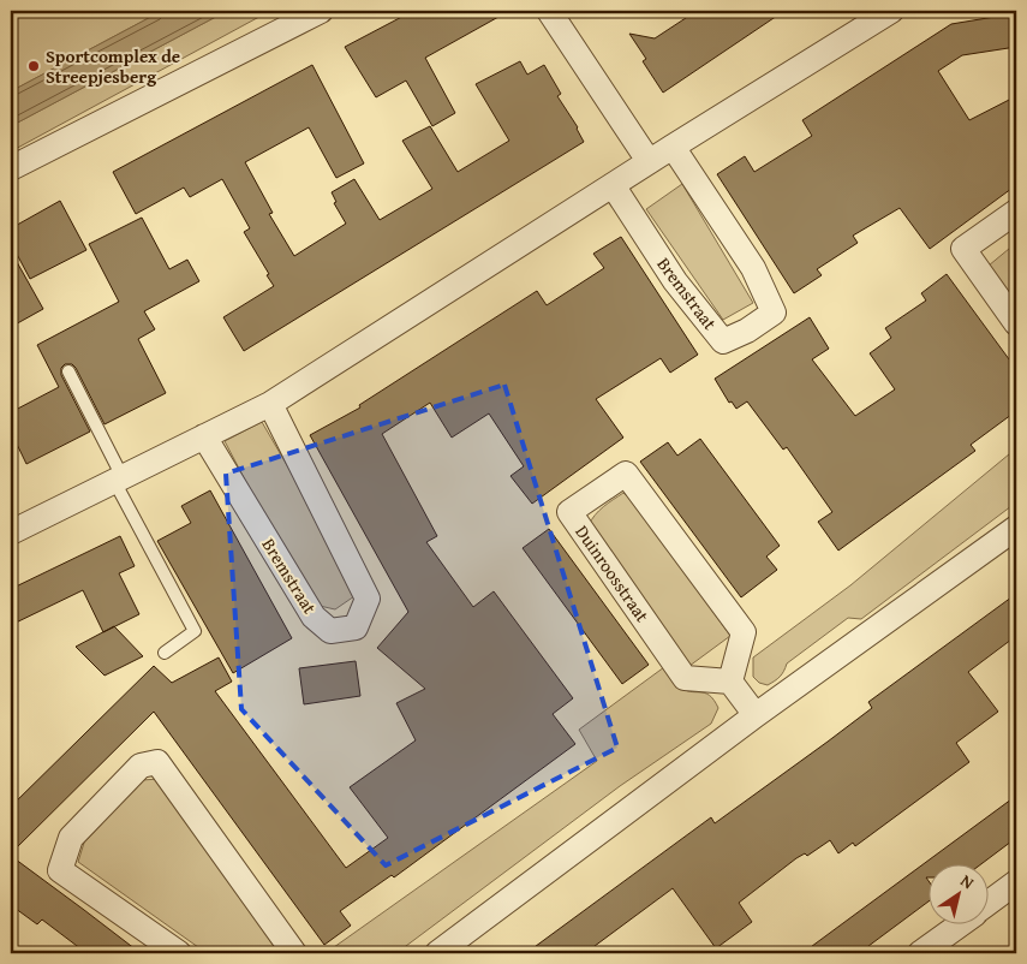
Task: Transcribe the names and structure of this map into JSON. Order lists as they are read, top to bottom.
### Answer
{
  "streets": {
    "street": ["Bremstraat", "Duinroosstraat"]
  },
  "places": ["Sportcomplex de Streepjesberg"],
  "north": "top right"
}
